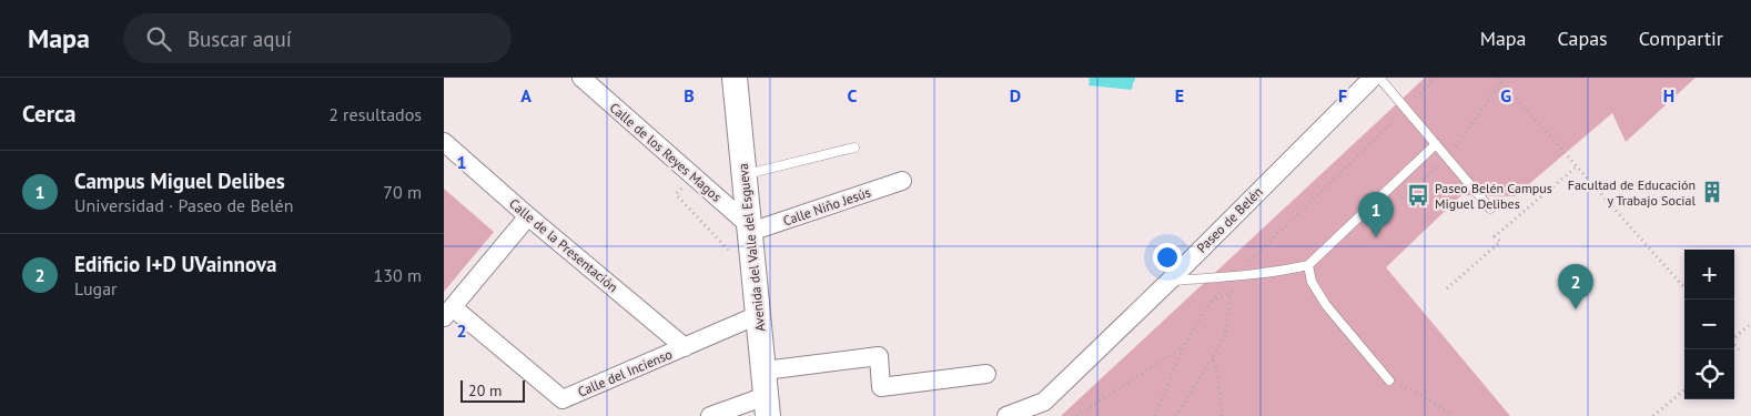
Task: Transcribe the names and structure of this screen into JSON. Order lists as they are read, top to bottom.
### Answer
{
  "streets": {
    "street": [
      "Calle de los Reyes Magos",
      "Calle Niño Jesús",
      "Paseo de Belén",
      "Calle de la Presentación",
      "Avenida del Valle del Esgueva",
      "Calle del Incienso"
    ]
  },
  "crossings": [
    ["Calle de los Reyes Magos", "Calle Niño Jesús"],
    ["Calle de los Reyes Magos", "Avenida del Valle del Esgueva"],
    ["Calle Niño Jesús", "Avenida del Valle del Esgueva"],
    ["Calle de la Presentación", "Calle del Incienso"],
    ["Avenida del Valle del Esgueva", "Calle del Incienso"]
  ],
  "places": {
    "building": ["Facultad de Educación y Trabajo Social"],
    "bus stop": ["Paseo Belén Campus Miguel Delibes"]
  },
  "scale_bar": "20 m",
  "page": {
    "header": "Mapa",
    "search": "Buscar aquí",
    "nav": ["Mapa", "Capas", "Compartir"],
    "heading": ["Cerca", "2 resultados"],
    "list": [
      {
        "mark": "1",
        "name": "Campus Miguel Delibes",
        "note": "Universidad · Paseo de Belén",
        "value": "70 m"
      },
      {
        "mark": "2",
        "name": "Edificio I+D UVainnova",
        "note": "Lugar",
        "value": "130 m"
      }
    ],
    "pins": ["1", "2"],
    "map_buttons": ["+", "−"],
    "scale": "20 m"
  },
  "grid": {
    "columns": [
      "A",
      "B",
      "C",
      "D",
      "E",
      "F",
      "G",
      "H"
    ],
    "rows": ["1", "2"]
  }
}
